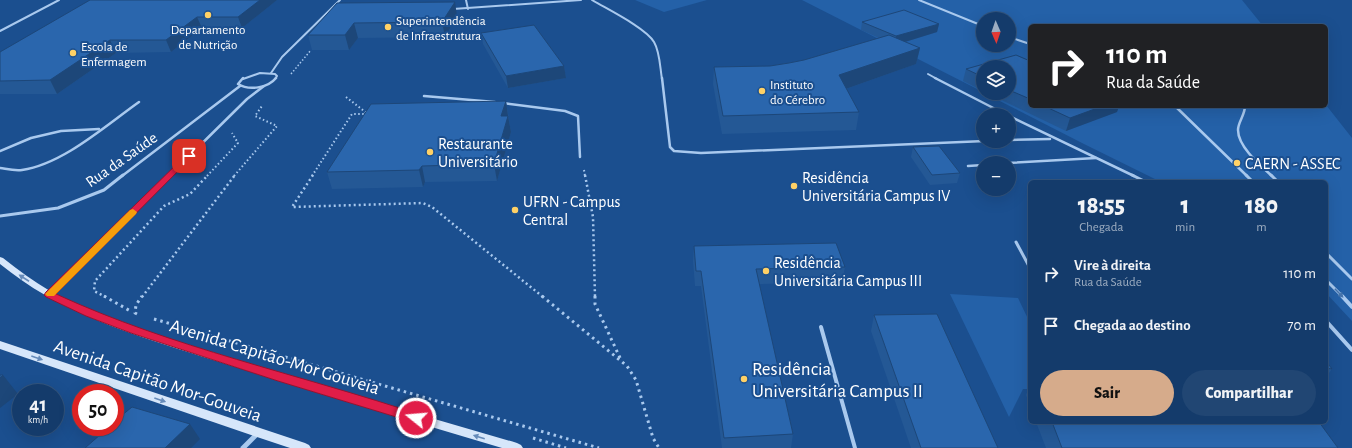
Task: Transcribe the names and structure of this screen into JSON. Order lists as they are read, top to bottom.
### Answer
{
  "streets": {
    "main road": ["Avenida Capitão-Mor Gouveia", "Avenida Capitão Mor-Gouveia"],
    "lane": ["Rua da Saúde"]
  },
  "one_way": ["Avenida Capitão-Mor Gouveia", "Avenida Capitão Mor-Gouveia"],
  "places": [
    "Departamento de Nutrição",
    "Superintendência de Infraestrutura",
    "Escola de Enfermagem",
    "Instituto do Cérebro",
    "Restaurante Universitário",
    "CAERN - ASSEC",
    "Residência Universitária Campus IV",
    "UFRN - Campus Central",
    "Residência Universitária Campus III",
    "Residência Universitária Campus II"
  ],
  "north": "bottom",
  "page": {
    "map_buttons": ["+", "−"],
    "turn": ["110 m", "Rua da Saúde"],
    "eta": [
      "18:55",
      "Chegada",
      "1",
      "min",
      "180",
      "m"
    ],
    "list": [
      {
        "name": "Vire à direita",
        "note": "Rua da Saúde",
        "value": "110 m"
      },
      {
        "name": "Chegada ao destino",
        "value": "70 m"
      }
    ],
    "buttons": ["Sair", "Compartilhar"],
    "speed": "41 km/h",
    "limit": "50"
  }
}
